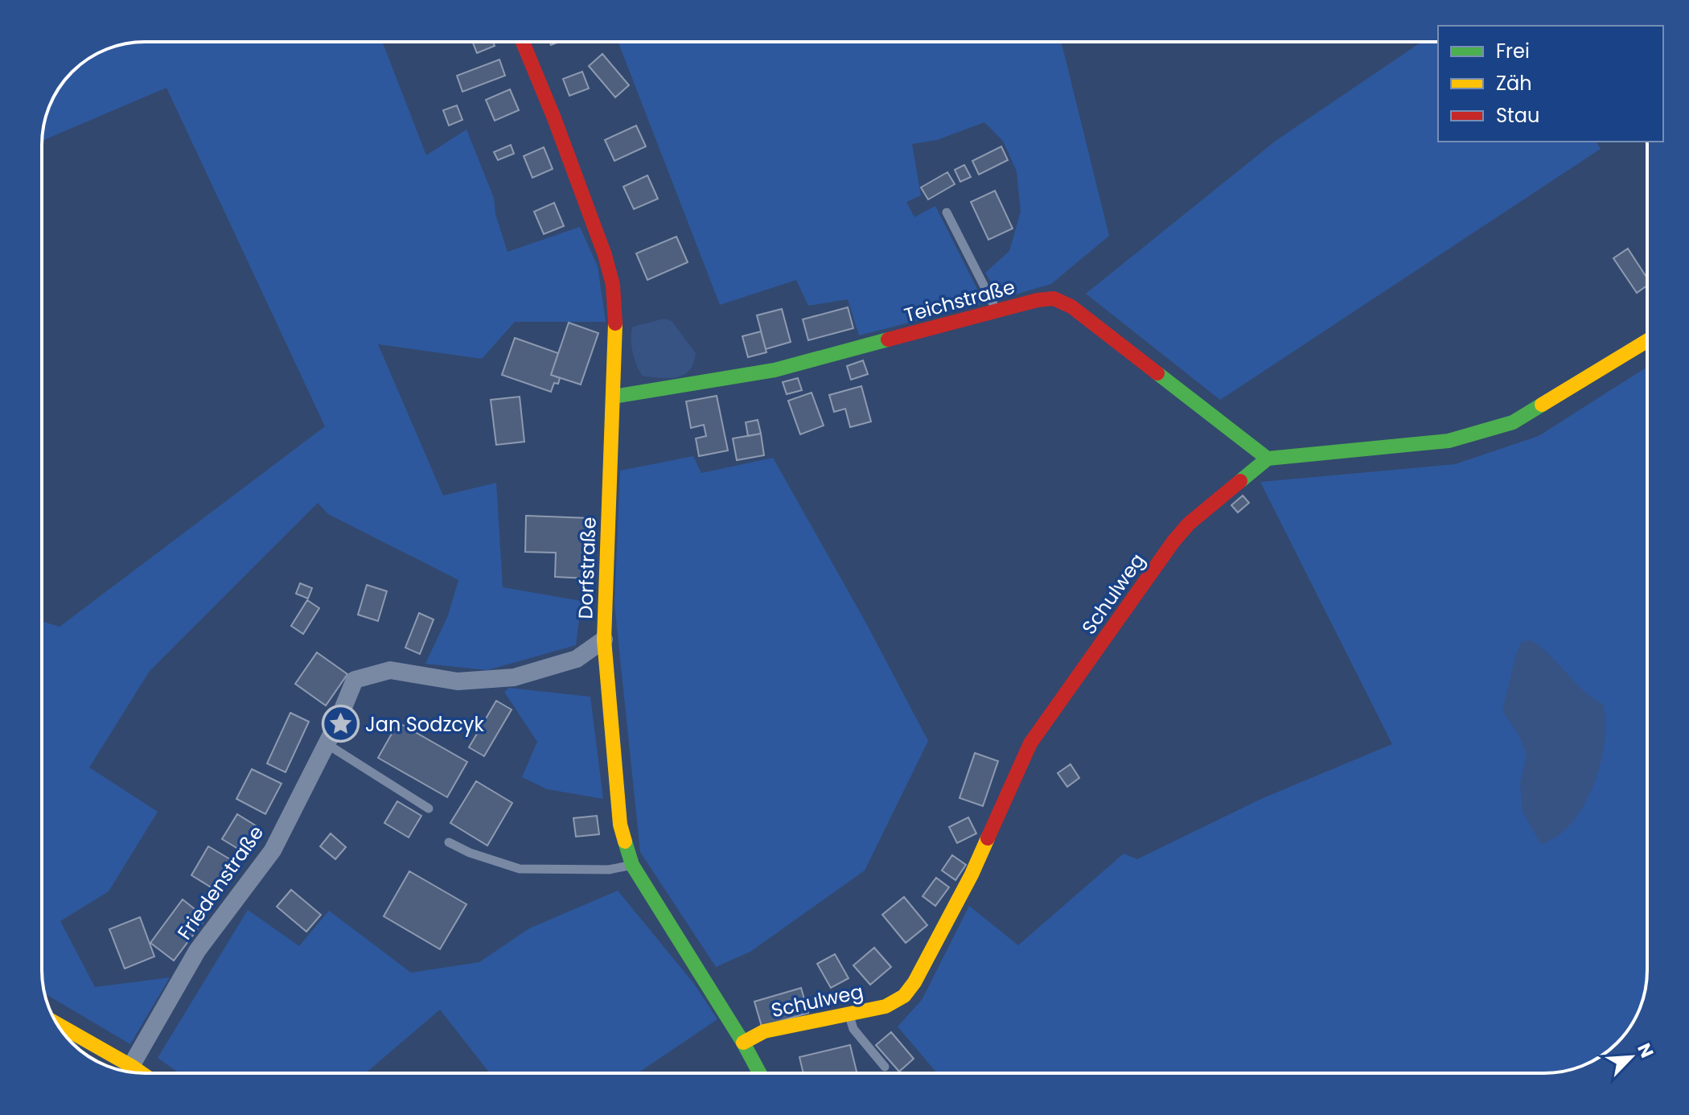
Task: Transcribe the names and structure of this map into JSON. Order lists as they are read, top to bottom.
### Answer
{
  "streets": {
    "street": [
      "Teichstraße",
      "Dorfstraße",
      "Schulweg",
      "Friedenstraße"
    ]
  },
  "crossings": [
    ["Teichstraße", "Dorfstraße"],
    ["Teichstraße", "Schulweg"],
    ["Dorfstraße", "Schulweg"],
    ["Dorfstraße", "Friedenstraße"]
  ],
  "places": {
    "place": ["Jan Sodzcyk"]
  },
  "legend": ["Frei", "Zäh", "Stau"],
  "north": "top right"
}
